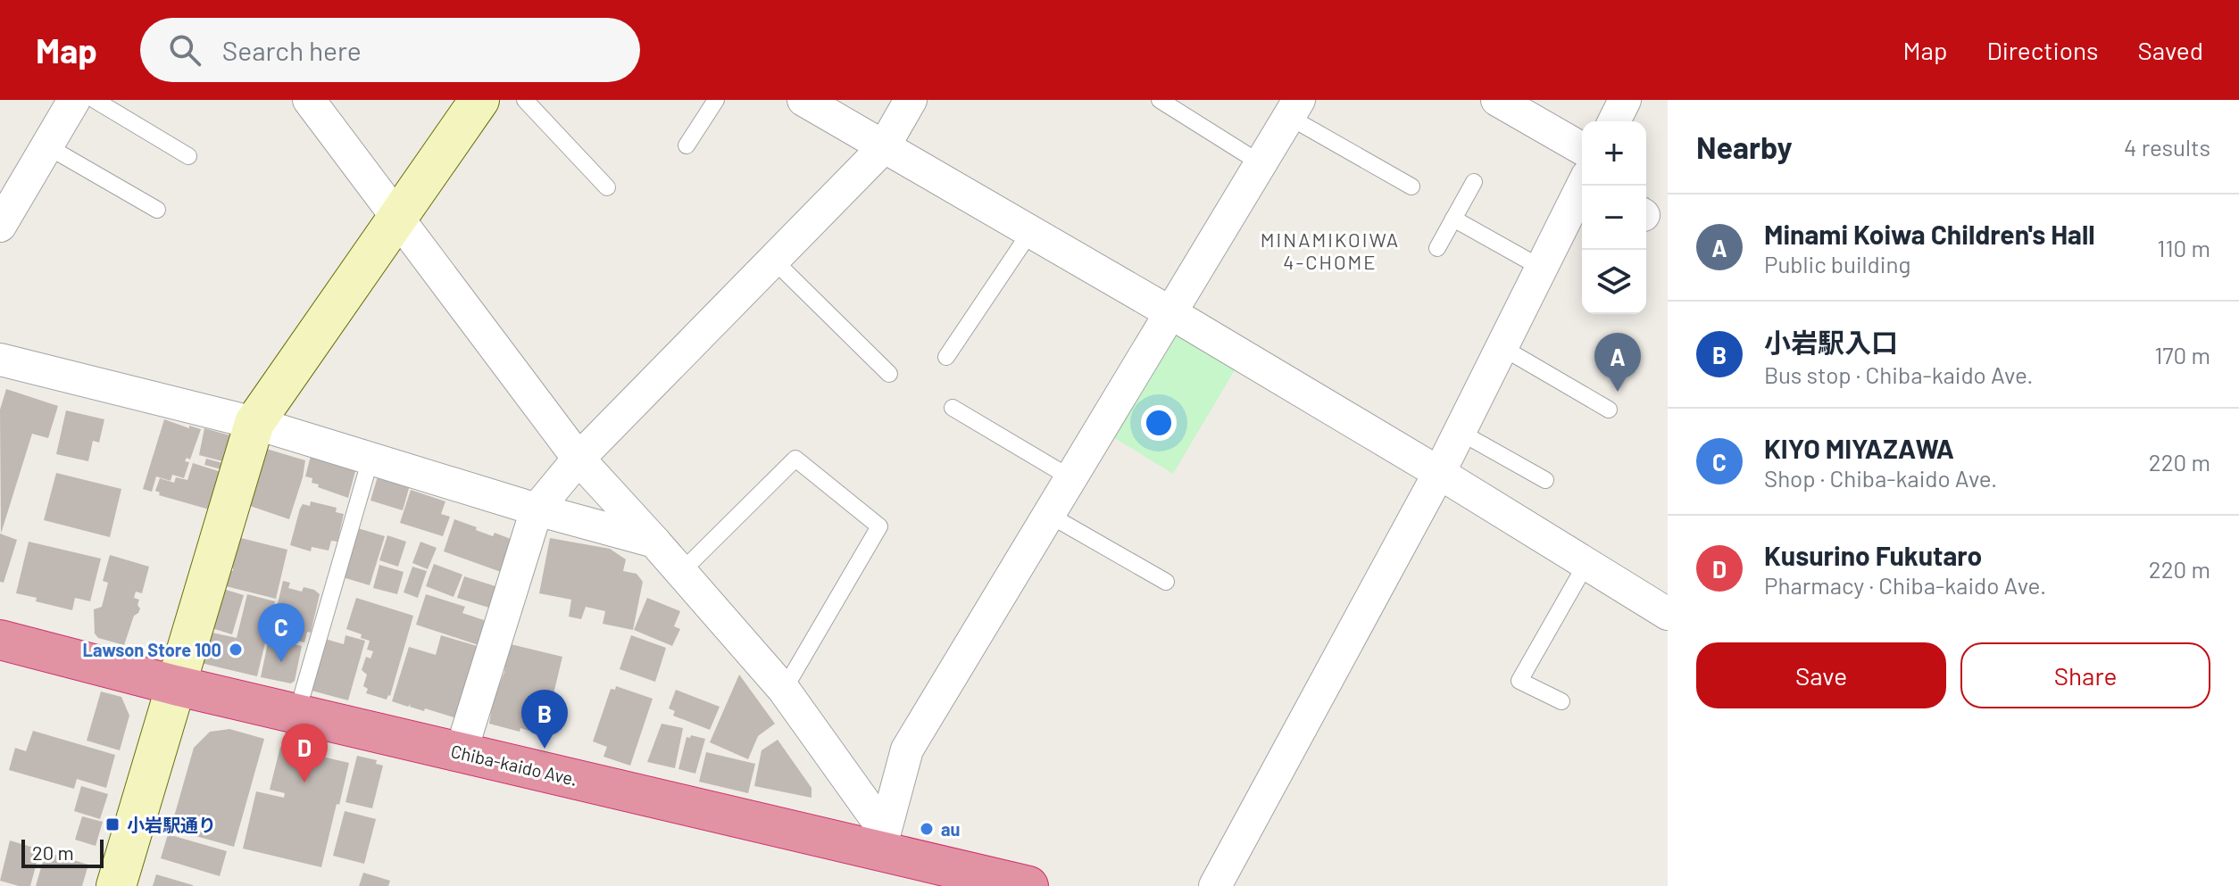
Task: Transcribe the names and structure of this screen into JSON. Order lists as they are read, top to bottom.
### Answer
{
  "streets": {
    "highway": ["Chiba-kaido Ave."]
  },
  "districts": ["MINAMIKOIWA 4-CHOME"],
  "places": {
    "other": ["Lawson Store 100", "au"],
    "transit": ["小岩駅通り"]
  },
  "scale_bar": "20 m",
  "page": {
    "header": "Map",
    "search": "Search here",
    "nav": ["Map", "Directions", "Saved"],
    "heading": ["Nearby", "4 results"],
    "map_buttons": ["+", "−"],
    "list": [
      {
        "mark": "A",
        "name": "Minami Koiwa Children's Hall",
        "note": "Public building",
        "value": "110 m"
      },
      {
        "mark": "B",
        "name": "小岩駅入口",
        "note": "Bus stop · Chiba-kaido Ave.",
        "value": "170 m"
      },
      {
        "mark": "C",
        "name": "KIYO MIYAZAWA",
        "note": "Shop · Chiba-kaido Ave.",
        "value": "220 m"
      },
      {
        "mark": "D",
        "name": "Kusurino Fukutaro",
        "note": "Pharmacy · Chiba-kaido Ave.",
        "value": "220 m"
      }
    ],
    "pins": [
      "A",
      "C",
      "B",
      "D"
    ],
    "buttons": ["Save", "Share"],
    "scale": "20 m"
  }
}
